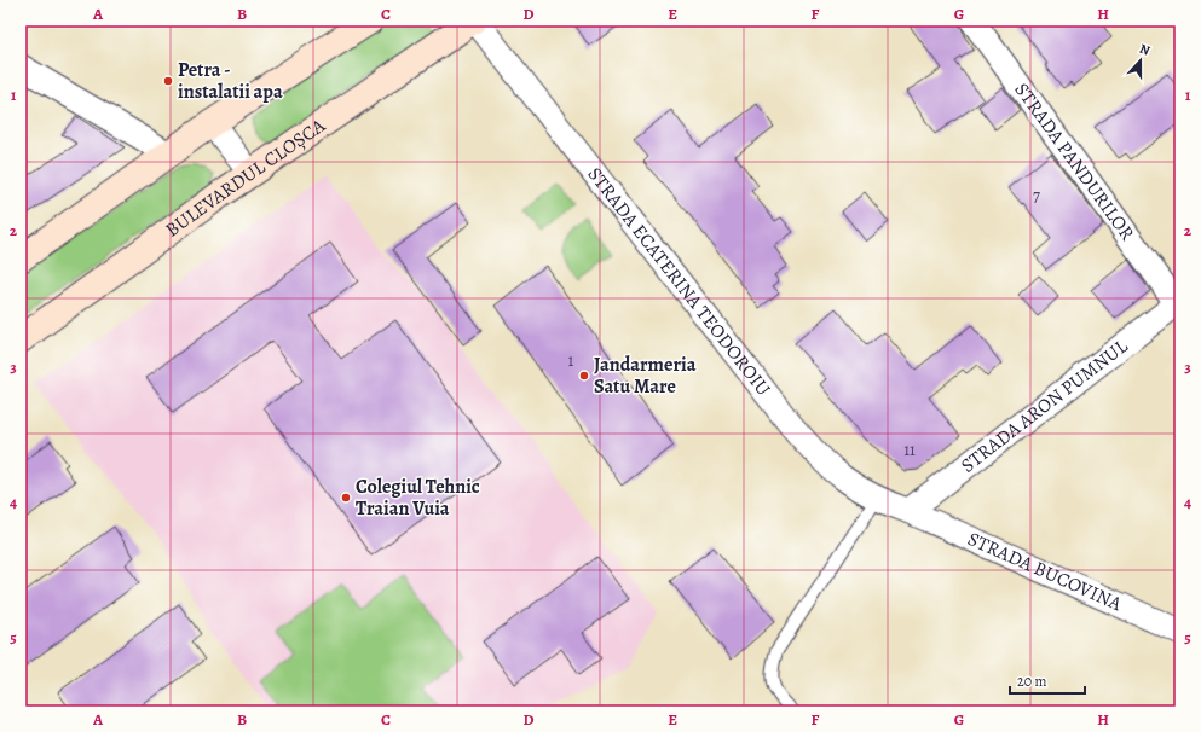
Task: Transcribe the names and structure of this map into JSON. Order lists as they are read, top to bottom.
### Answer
{
  "streets": {
    "main road": ["BULEVARDUL CLOȘCA"],
    "street": [
      "STRADA PANDURILOR",
      "STRADA ECATERINA TEODOROIU",
      "STRADA ARON PUMNUL",
      "STRADA BUCOVINA"
    ]
  },
  "crossings": [
    ["STRADA PANDURILOR", "STRADA ARON PUMNUL"],
    ["BULEVARDUL CLOȘCA", "STRADA ECATERINA TEODOROIU"],
    ["STRADA ECATERINA TEODOROIU", "STRADA ARON PUMNUL"],
    ["STRADA ECATERINA TEODOROIU", "STRADA BUCOVINA"],
    ["STRADA ARON PUMNUL", "STRADA BUCOVINA"]
  ],
  "places": ["Petra - instalatii apa", "Jandarmeria Satu Mare", "Colegiul Tehnic Traian Vuia"],
  "house_numbers": ["7", "1", "11"],
  "scale_bar": "20 m",
  "north": "top",
  "grid": {
    "columns": [
      "A",
      "B",
      "C",
      "D",
      "E",
      "F",
      "G",
      "H"
    ],
    "rows": [
      "1",
      "2",
      "3",
      "4",
      "5"
    ]
  }
}
